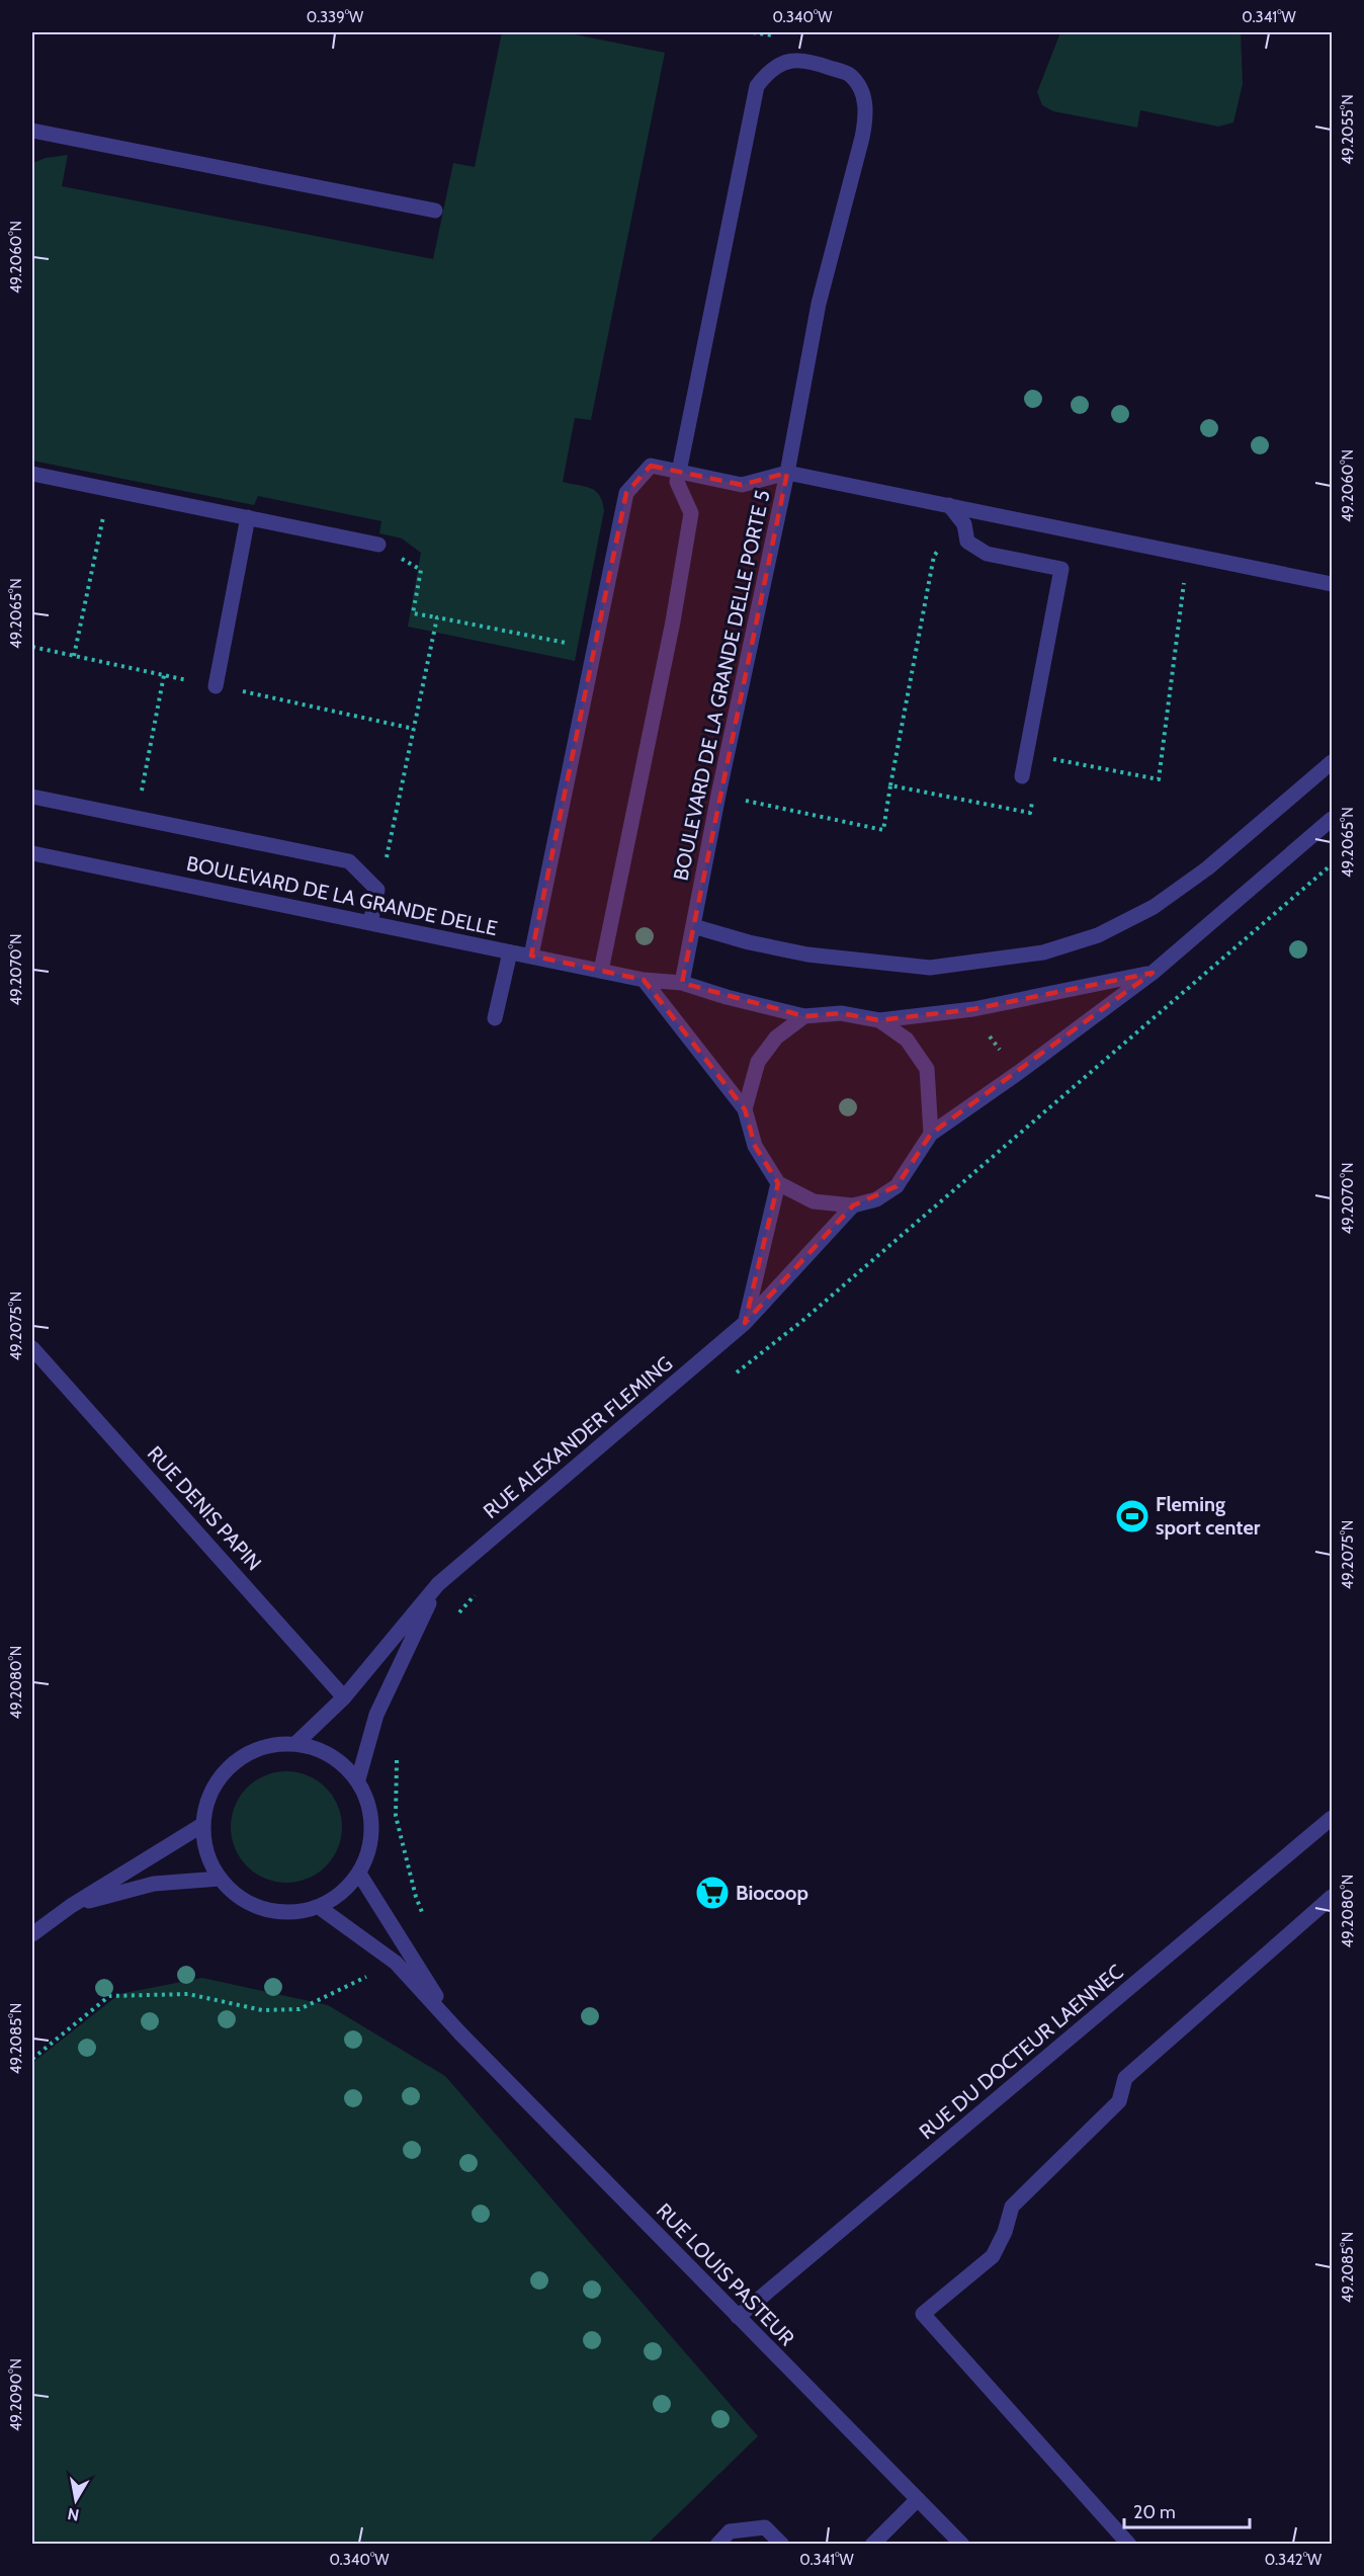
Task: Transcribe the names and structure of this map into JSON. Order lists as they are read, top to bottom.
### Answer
{
  "streets": {
    "street": [
      "BOULEVARD DE LA GRANDE DELLE PORTE 5",
      "BOULEVARD DE LA GRANDE DELLE",
      "RUE ALEXANDER FLEMING",
      "RUE DENIS PAPIN",
      "RUE DU DOCTEUR LAENNEC",
      "RUE LOUIS PASTEUR"
    ]
  },
  "crossings": [
    ["BOULEVARD DE LA GRANDE DELLE PORTE 5", "BOULEVARD DE LA GRANDE DELLE"],
    ["BOULEVARD DE LA GRANDE DELLE", "RUE ALEXANDER FLEMING"],
    ["RUE ALEXANDER FLEMING", "RUE DENIS PAPIN"],
    ["RUE DU DOCTEUR LAENNEC", "RUE LOUIS PASTEUR"]
  ],
  "places": {
    "sports": ["Fleming sport center"],
    "supermarket": ["Biocoop"]
  },
  "scale_bar": "20 m",
  "north": "bottom",
  "coordinates": [
    "0.339°W",
    "0.340°W",
    "0.341°W",
    "49.2055°N",
    "49.2060°N",
    "49.2065°N",
    "49.2070°N",
    "49.2075°N",
    "49.2080°N",
    "49.2085°N",
    "49.2090°N",
    "0.342°W"
  ]
}
